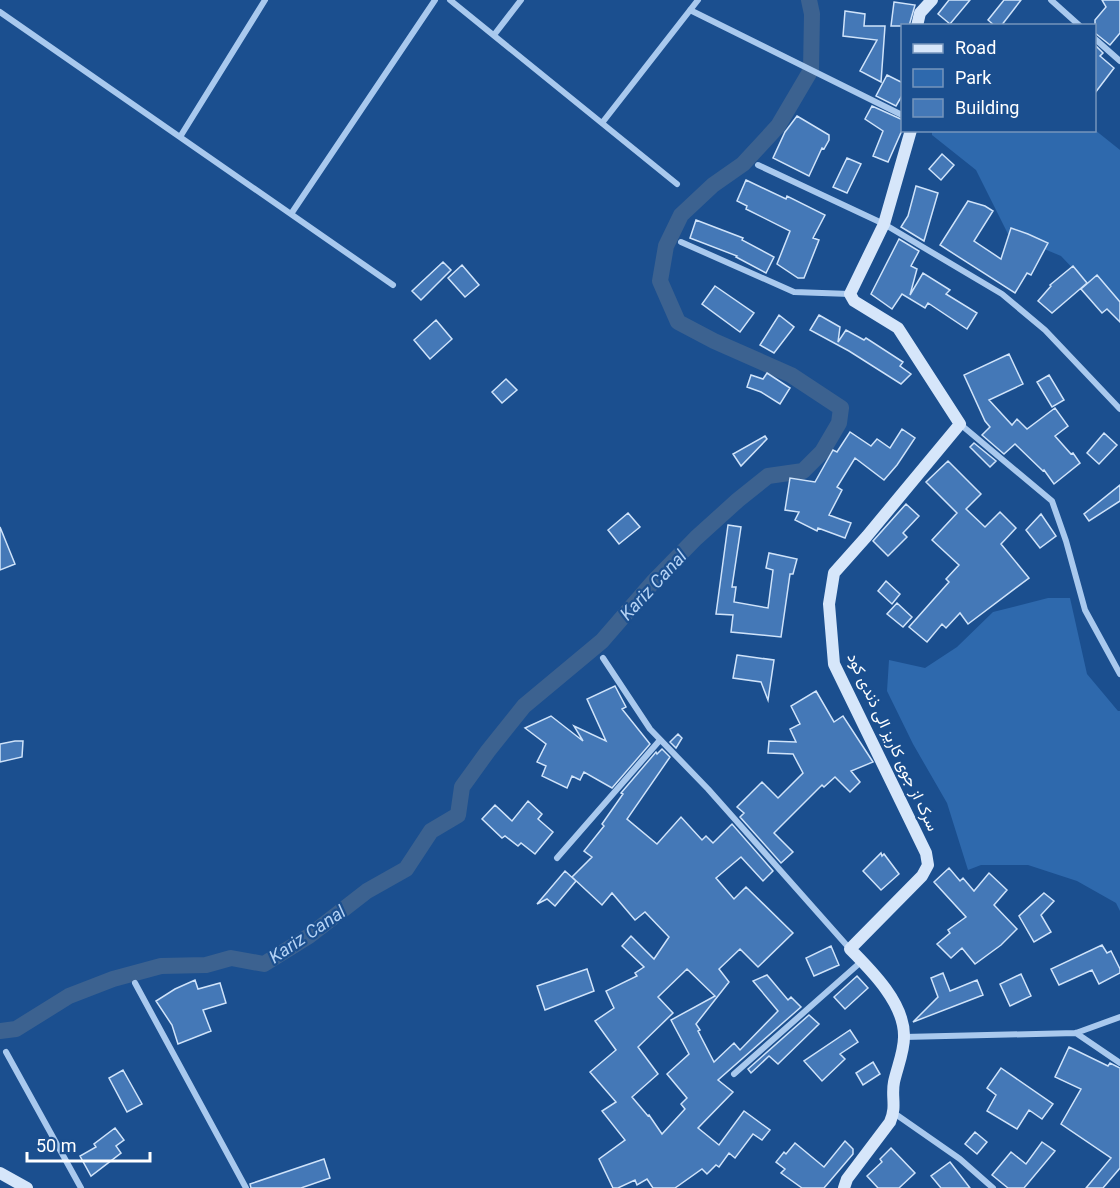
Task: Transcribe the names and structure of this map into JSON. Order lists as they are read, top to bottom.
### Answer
{
  "streets": {
    "street": ["سرک از جوی کاریز الی ذندی کود"]
  },
  "water": ["Kariz Canal"],
  "legend": ["Road", "Park", "Building"],
  "scale_bar": "50 m"
}
